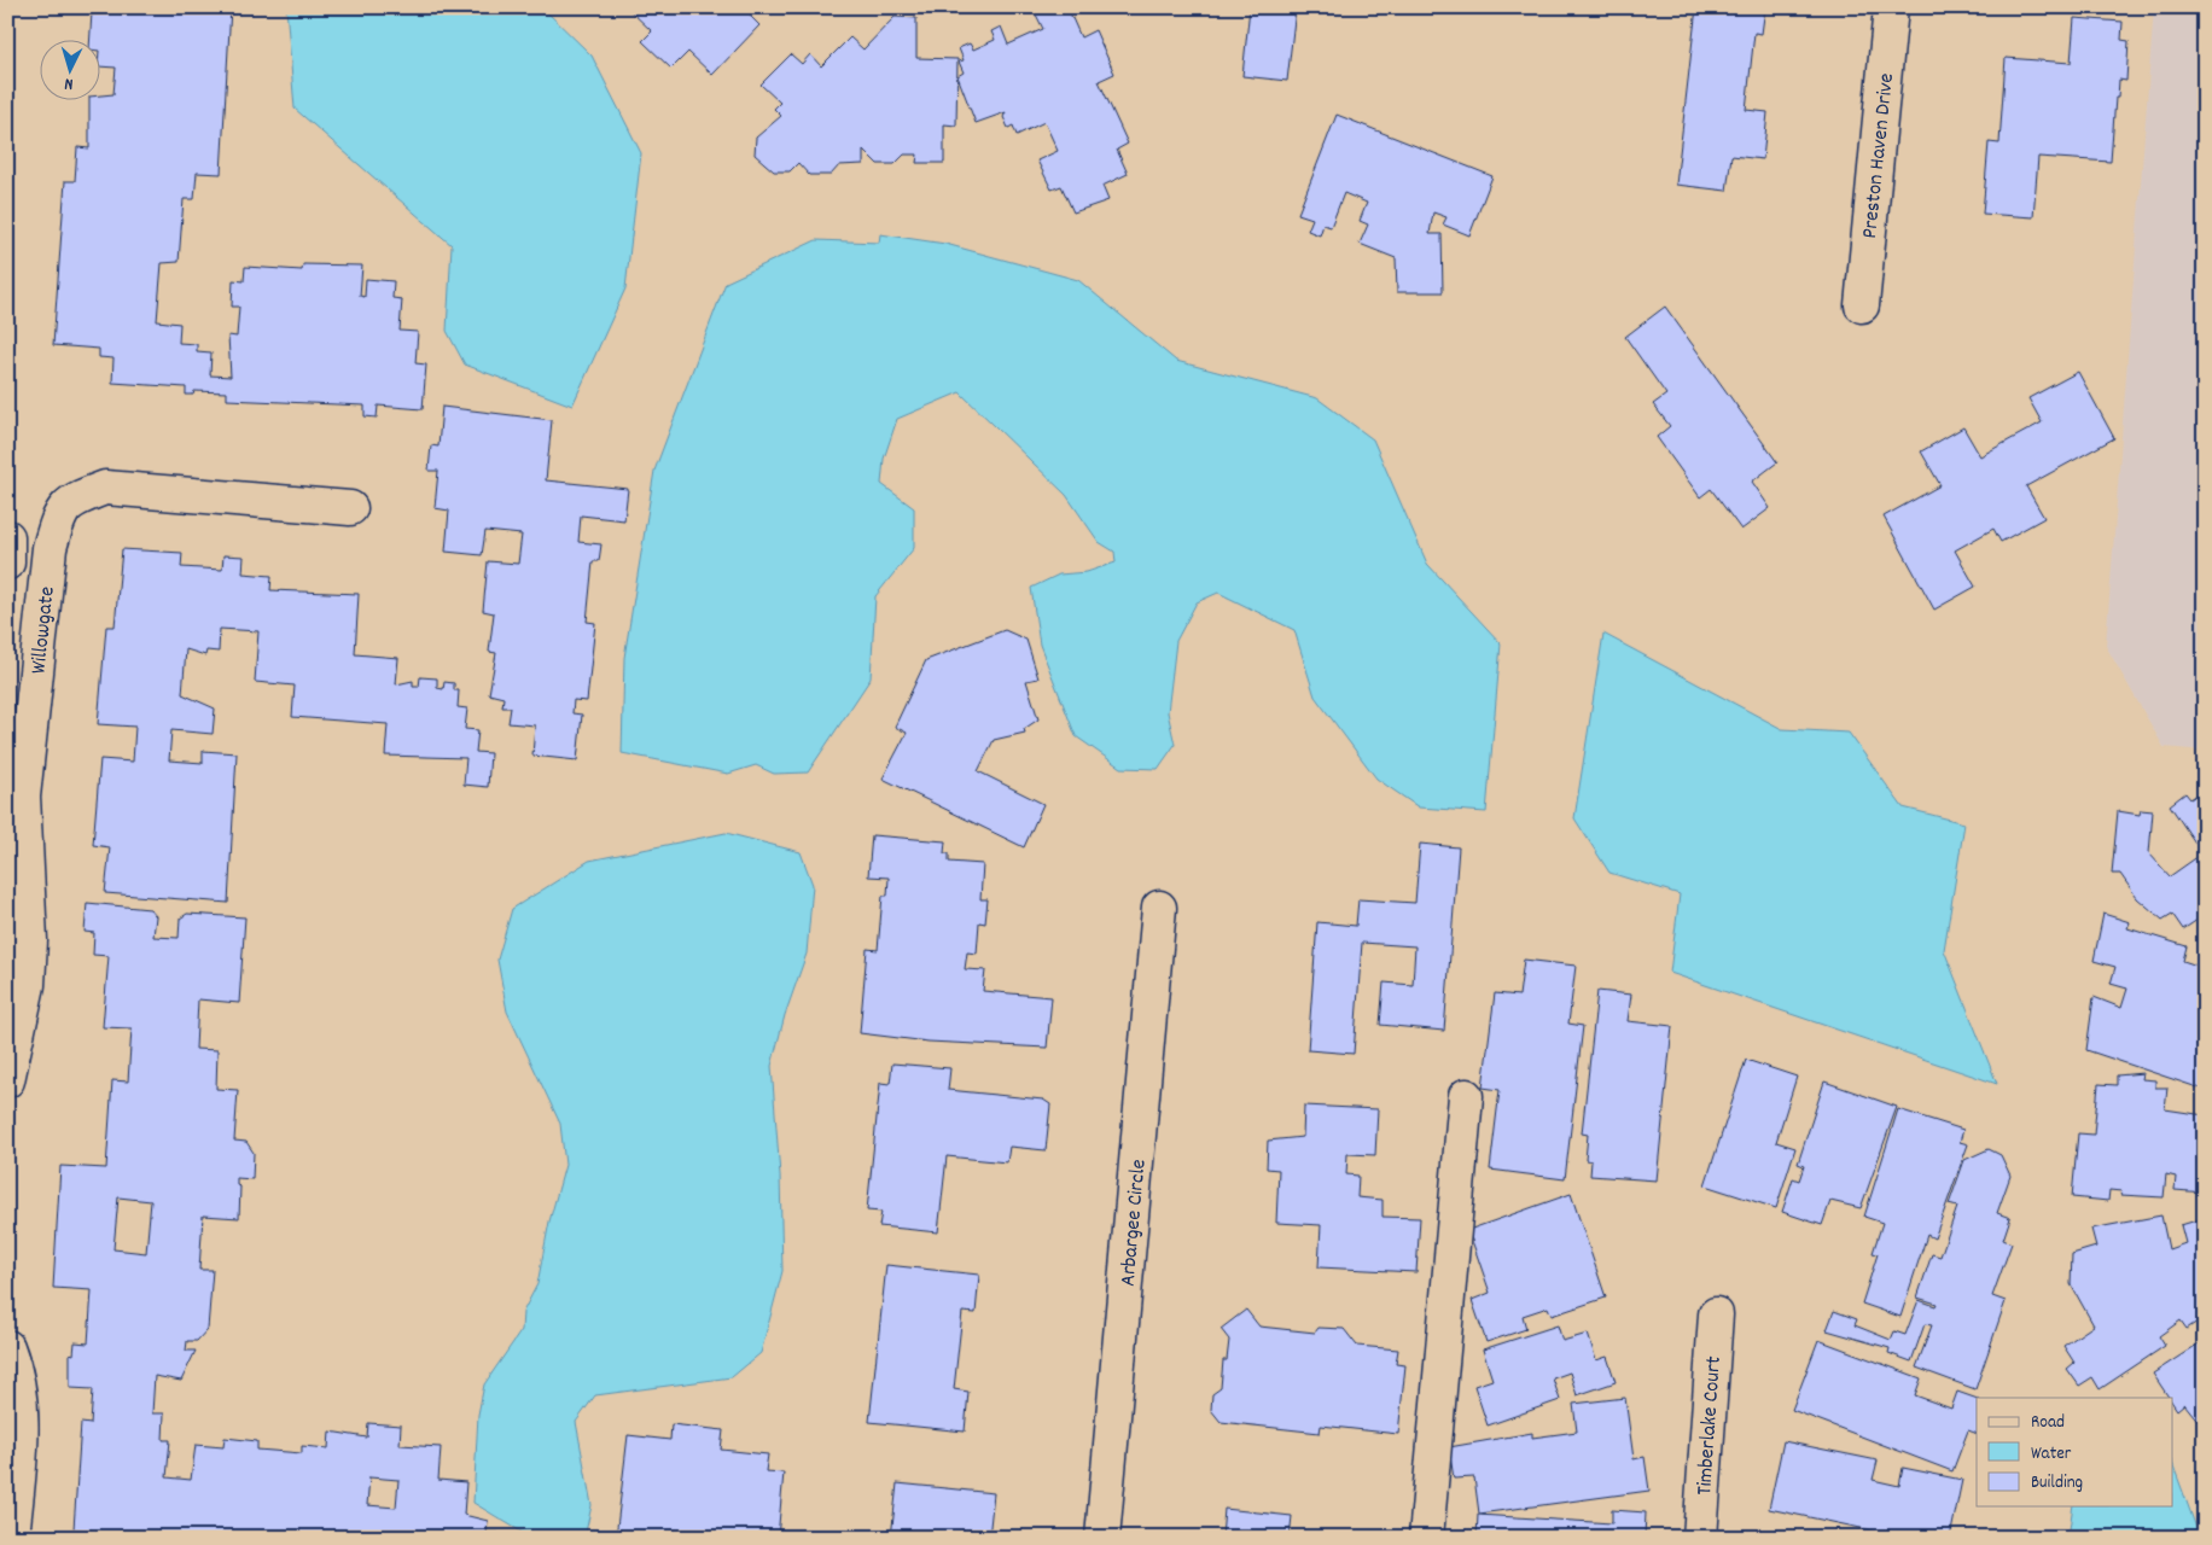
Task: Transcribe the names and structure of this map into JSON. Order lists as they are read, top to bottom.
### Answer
{
  "streets": {
    "street": [
      "Preston Haven Drive",
      "Willowgate",
      "Arbargee Circle",
      "Timberlake Court"
    ]
  },
  "legend": ["Road", "Water", "Building"],
  "north": "bottom"
}
